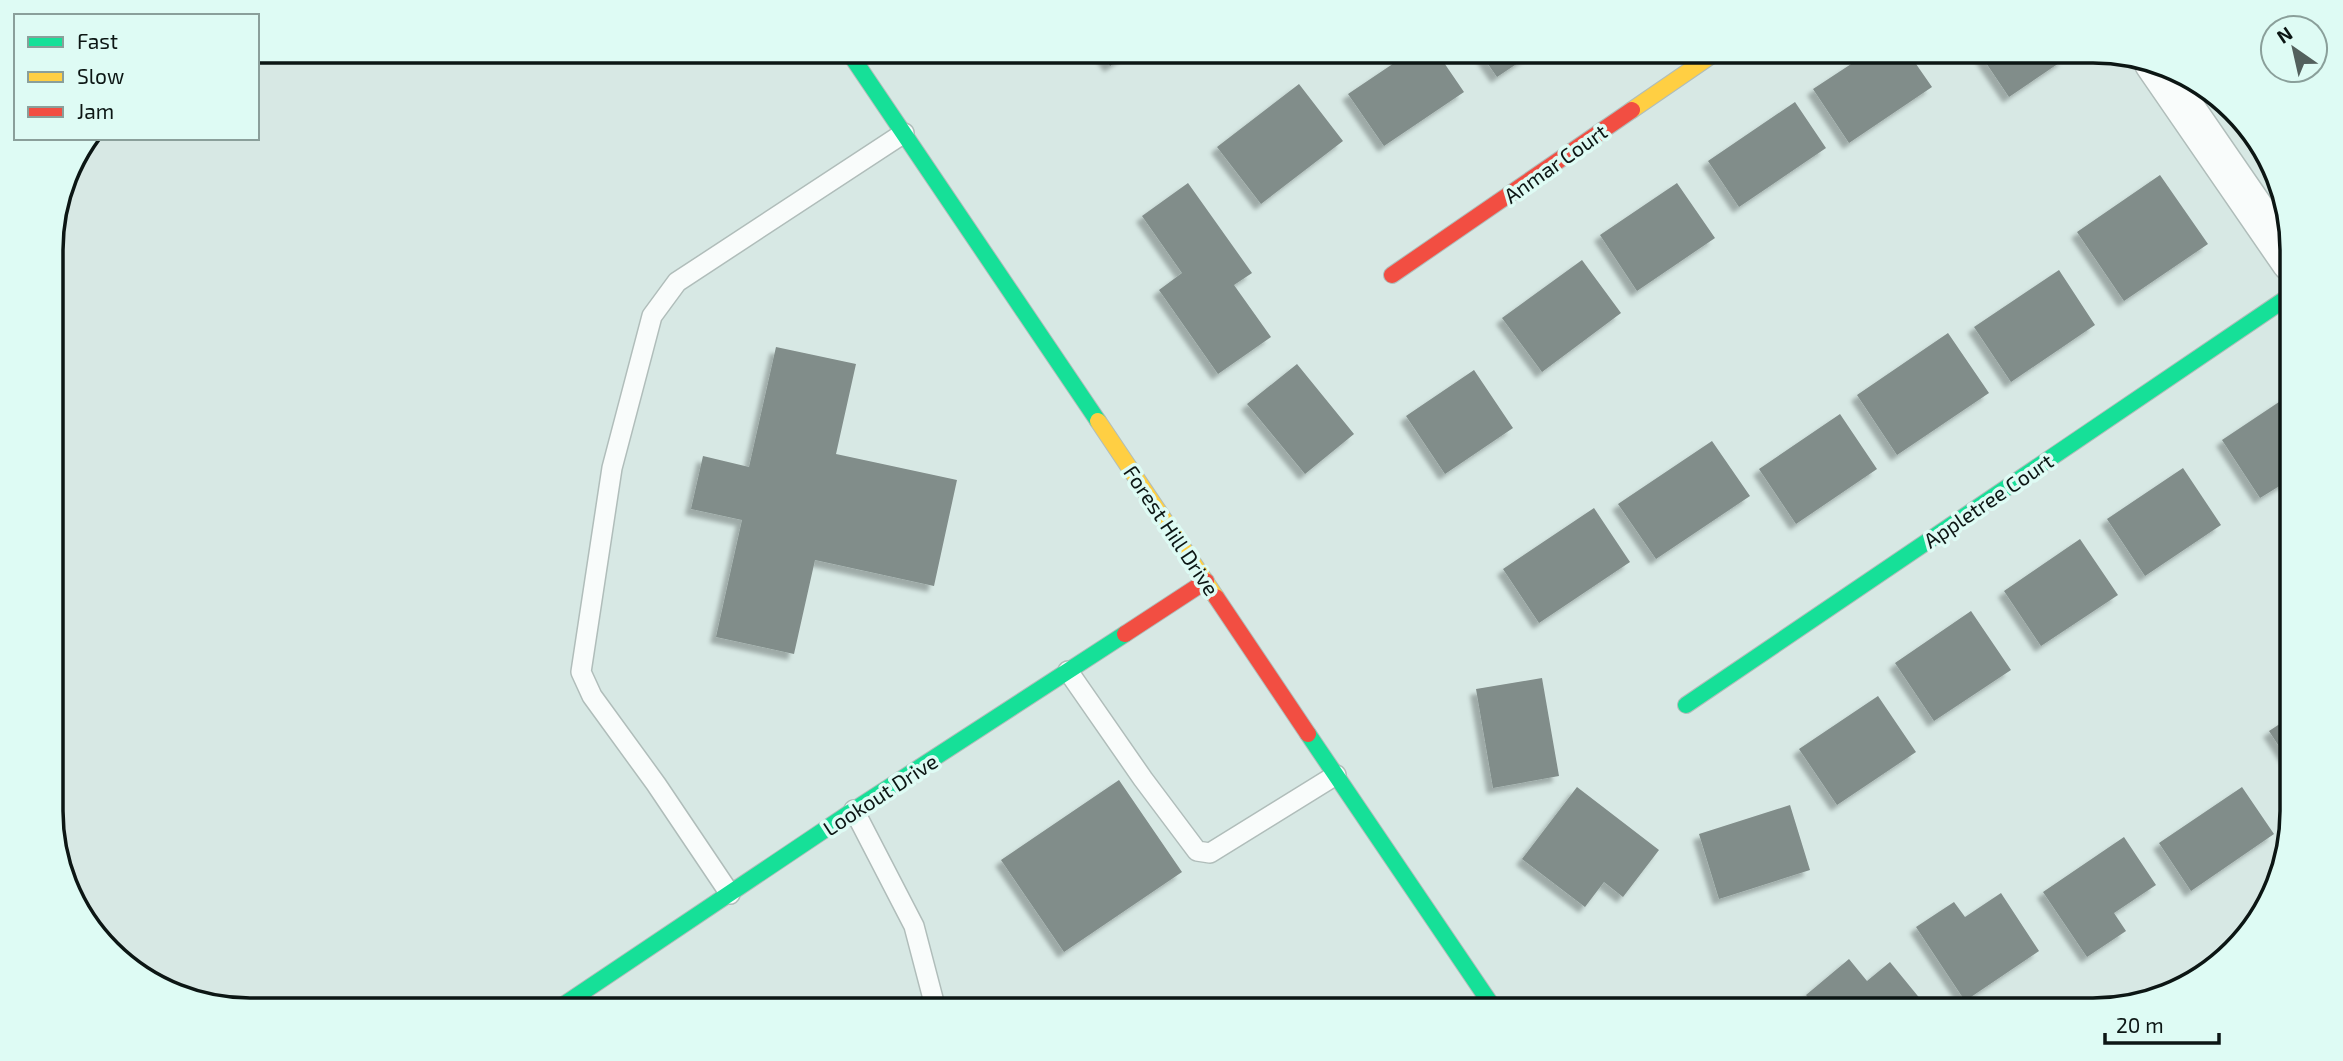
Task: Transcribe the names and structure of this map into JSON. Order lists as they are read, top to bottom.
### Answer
{
  "streets": {
    "street": [
      "Anmar Court",
      "Appletree Court",
      "Forest Hill Drive",
      "Lookout Drive"
    ]
  },
  "crossings": [
    ["Forest Hill Drive", "Lookout Drive"]
  ],
  "legend": ["Fast", "Slow", "Jam"],
  "scale_bar": "20 m",
  "north": "top left"
}
